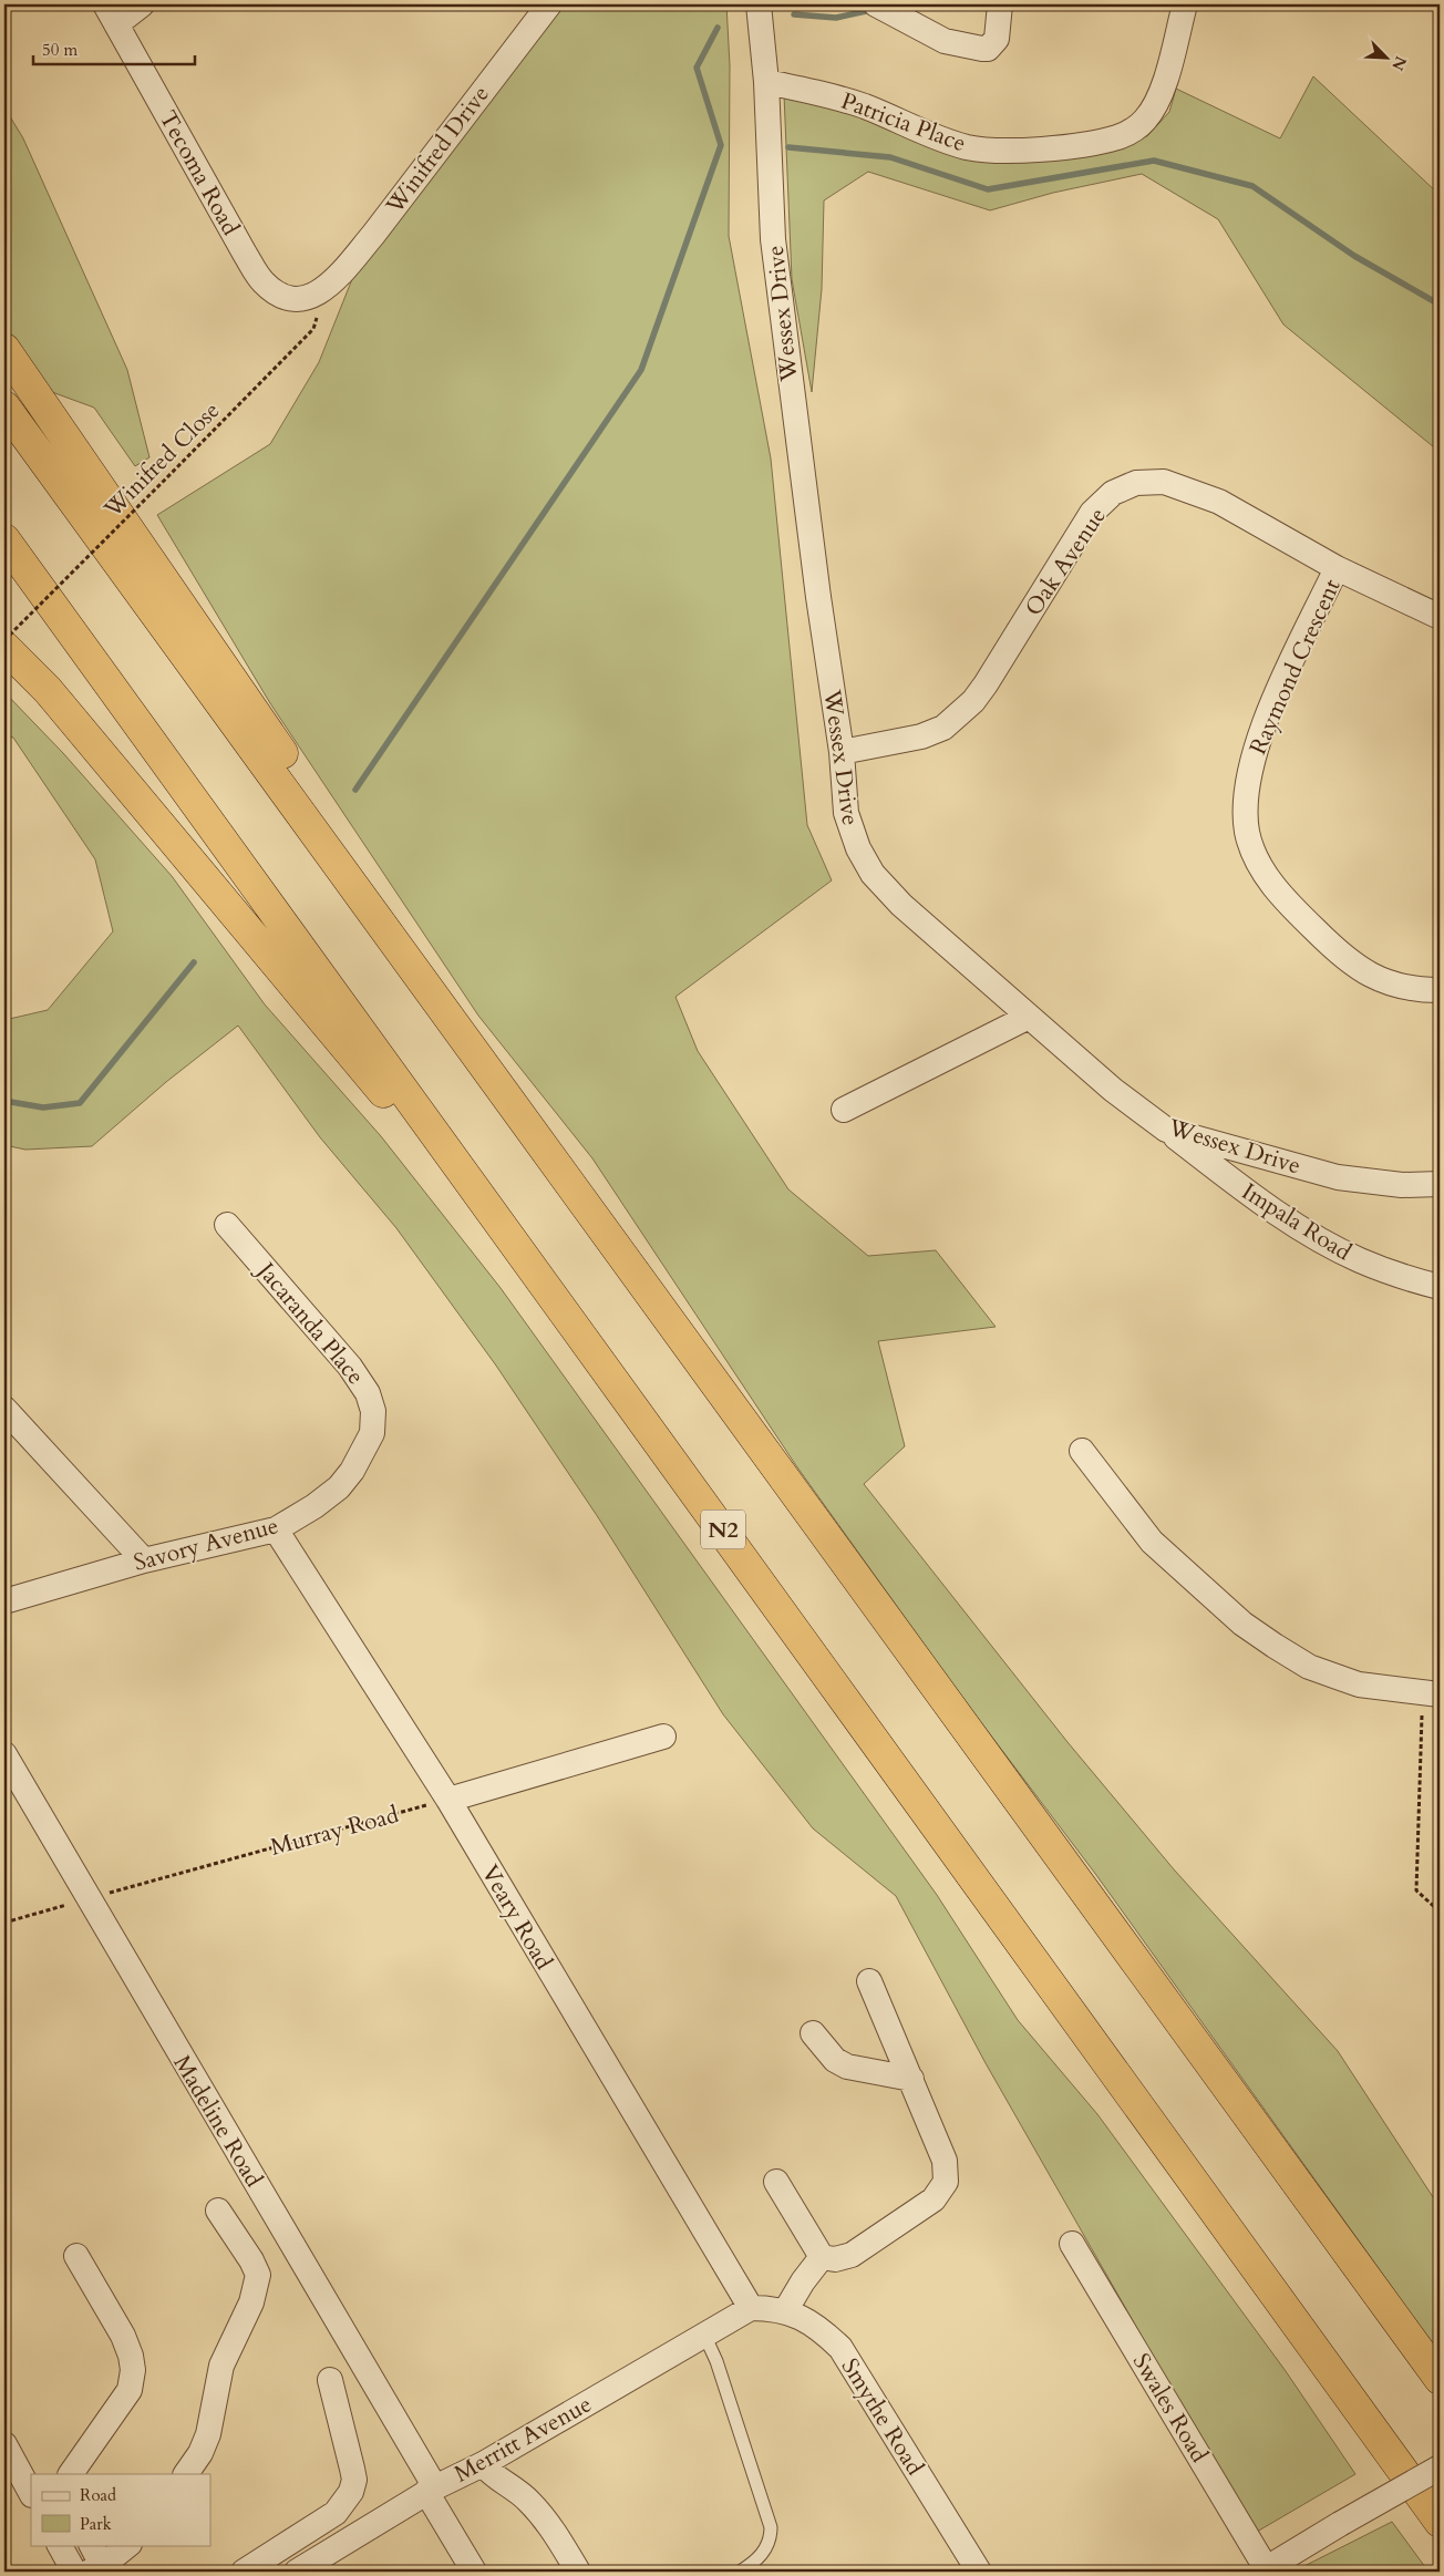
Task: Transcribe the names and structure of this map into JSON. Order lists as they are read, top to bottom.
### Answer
{
  "streets": {
    "highway": ["N2"],
    "street": [
      "Patricia Place",
      "Winifred Drive",
      "Tecoma Road",
      "Wessex Drive",
      "Oak Avenue",
      "Raymond Crescent",
      "Impala Road",
      "Jacaranda Place",
      "Savory Avenue",
      "Veary Road",
      "Madeline Road",
      "Swales Road",
      "Smythe Road",
      "Merritt Avenue"
    ],
    "path": ["Winifred Close", "Murray Road"]
  },
  "crossings": [
    ["Patricia Place", "Wessex Drive"],
    ["Winifred Drive", "Tecoma Road"],
    ["Winifred Drive", "Winifred Close"],
    ["Tecoma Road", "Winifred Close"],
    ["Wessex Drive", "Oak Avenue"],
    ["Wessex Drive", "Impala Road"],
    ["Oak Avenue", "Raymond Crescent"],
    ["Jacaranda Place", "Savory Avenue"],
    ["Savory Avenue", "Veary Road"],
    ["Murray Road", "Veary Road"],
    ["Murray Road", "Madeline Road"],
    ["Veary Road", "Smythe Road"],
    ["Veary Road", "Merritt Avenue"],
    ["Madeline Road", "Merritt Avenue"],
    ["Smythe Road", "Merritt Avenue"]
  ],
  "legend": ["Road", "Park"],
  "scale_bar": "50 m",
  "north": "bottom right"
}
